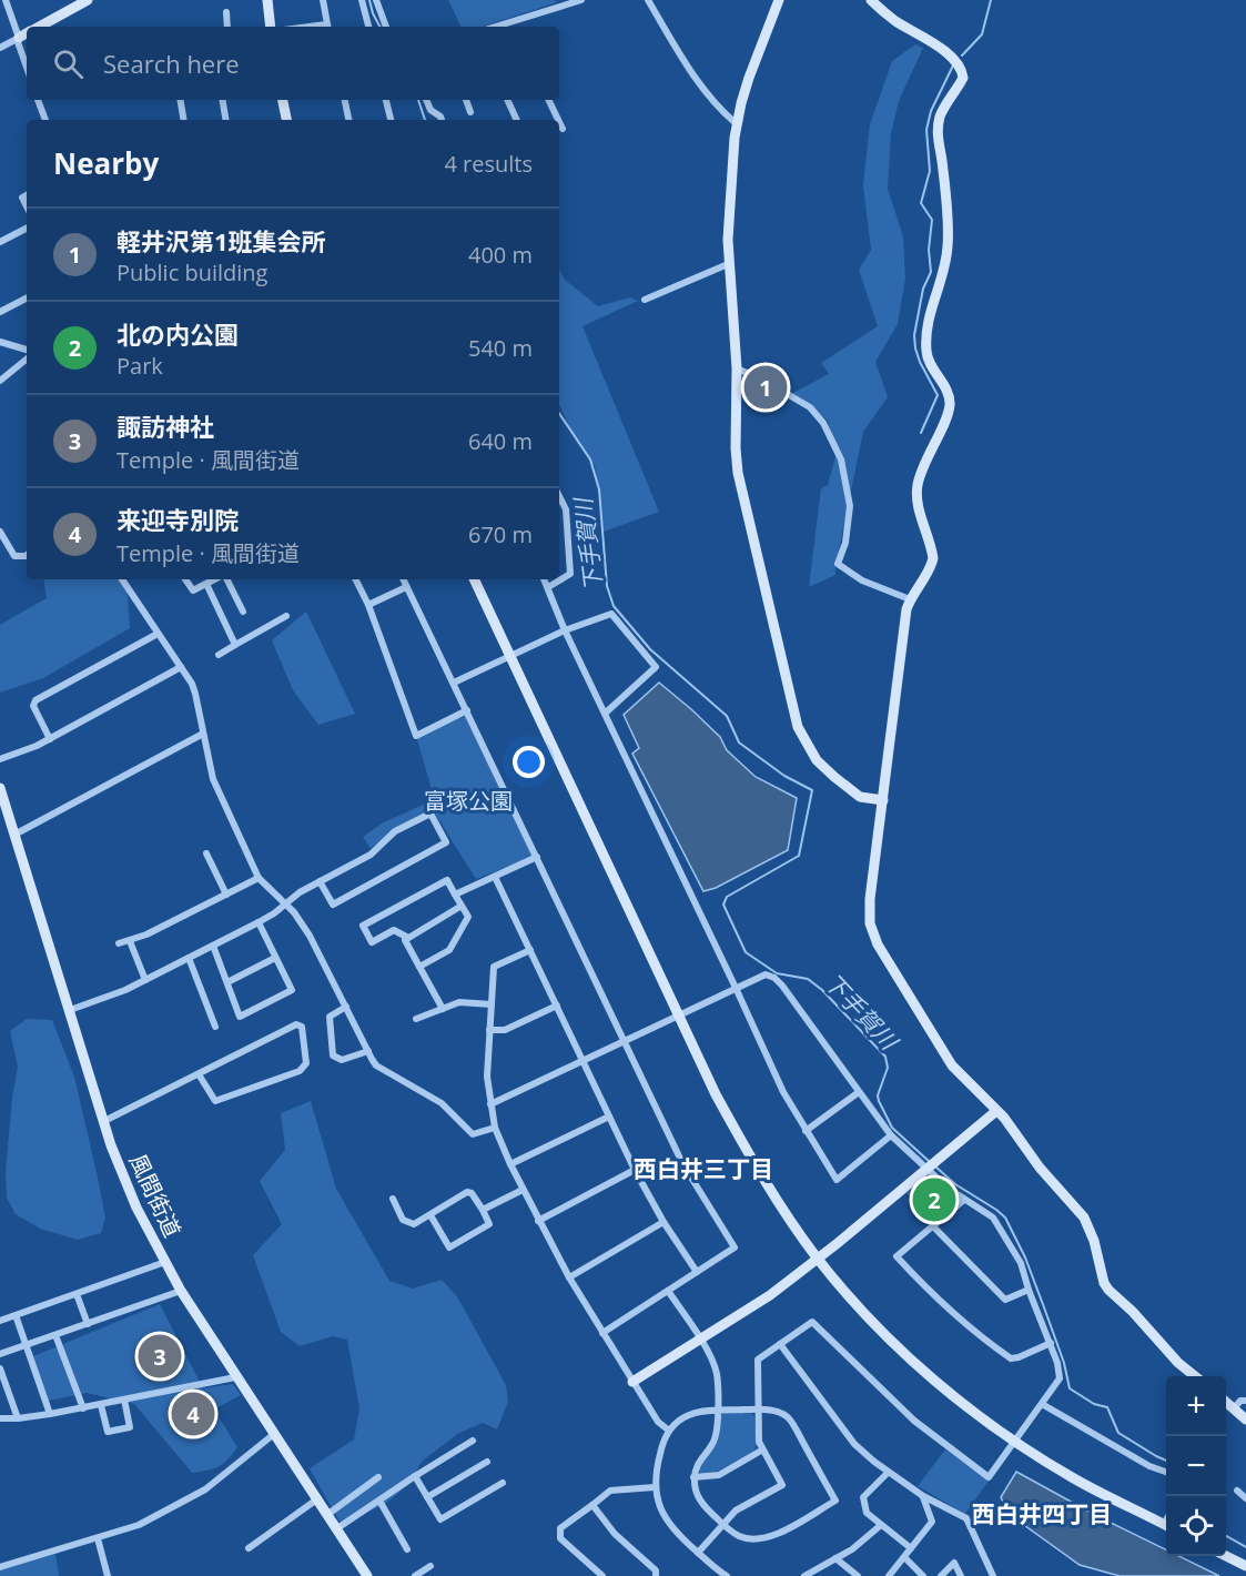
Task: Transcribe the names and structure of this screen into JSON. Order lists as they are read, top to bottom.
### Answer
{
  "streets": {
    "street": ["風間街道"]
  },
  "districts": ["西白井三丁目", "西白井四丁目"],
  "water": ["下手賀川"],
  "parks": ["富塚公園"],
  "page": {
    "search": "Search here",
    "heading": ["Nearby", "4 results"],
    "list": [
      {
        "mark": "1",
        "name": "軽井沢第1班集会所",
        "note": "Public building",
        "value": "400 m"
      },
      {
        "mark": "2",
        "name": "北の内公園",
        "note": "Park",
        "value": "540 m"
      },
      {
        "mark": "3",
        "name": "諏訪神社",
        "note": "Temple · 風間街道",
        "value": "640 m"
      },
      {
        "mark": "4",
        "name": "来迎寺別院",
        "note": "Temple · 風間街道",
        "value": "670 m"
      }
    ],
    "pins": [
      "1",
      "2",
      "3",
      "4"
    ],
    "map_buttons": ["+", "−"]
  }
}
